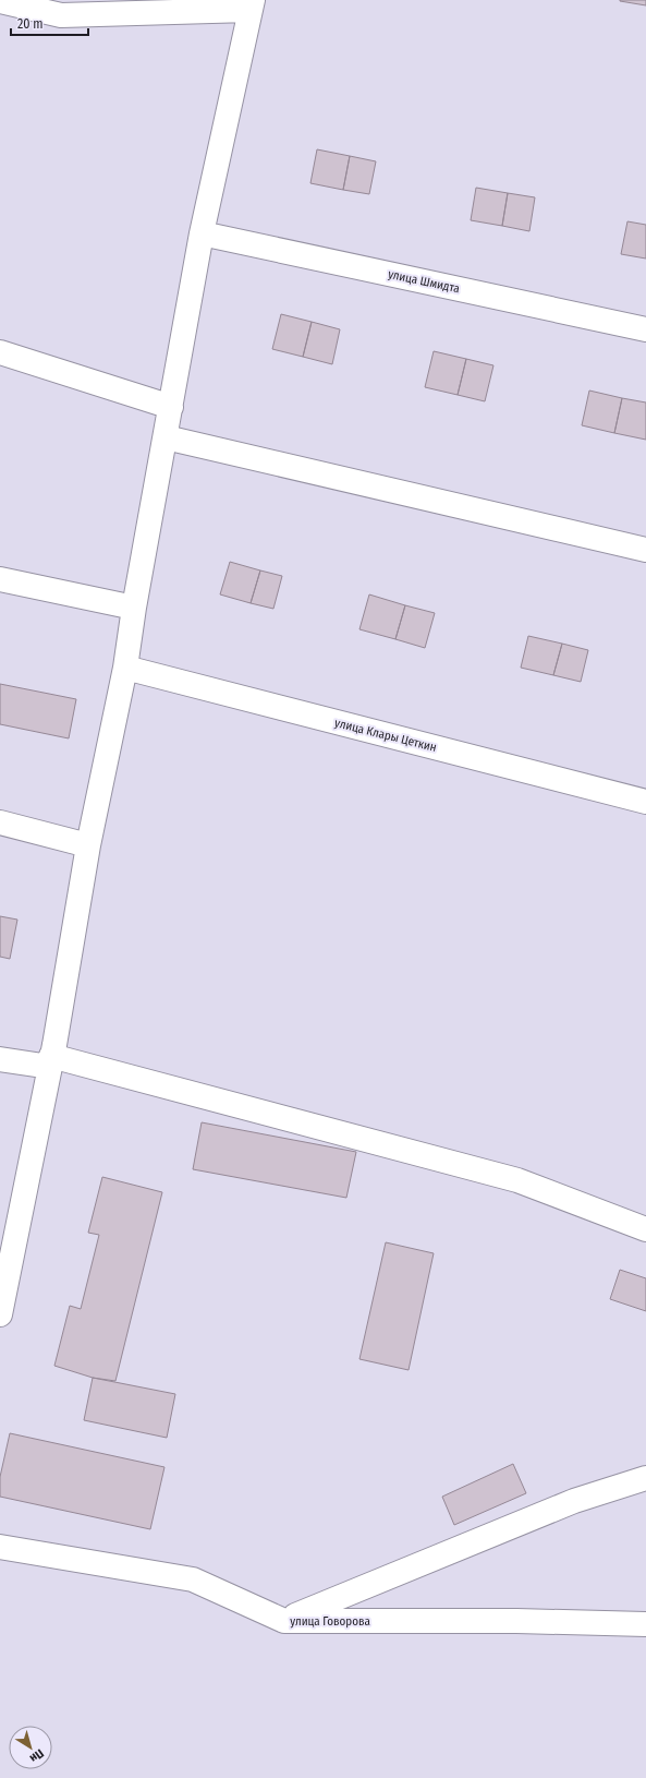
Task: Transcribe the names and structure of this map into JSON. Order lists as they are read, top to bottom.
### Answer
{
  "streets": {
    "street": ["улица Шмидта", "улица Клары Цеткин", "улица Говорова"]
  },
  "scale_bar": "20 m",
  "north": "bottom right"
}
